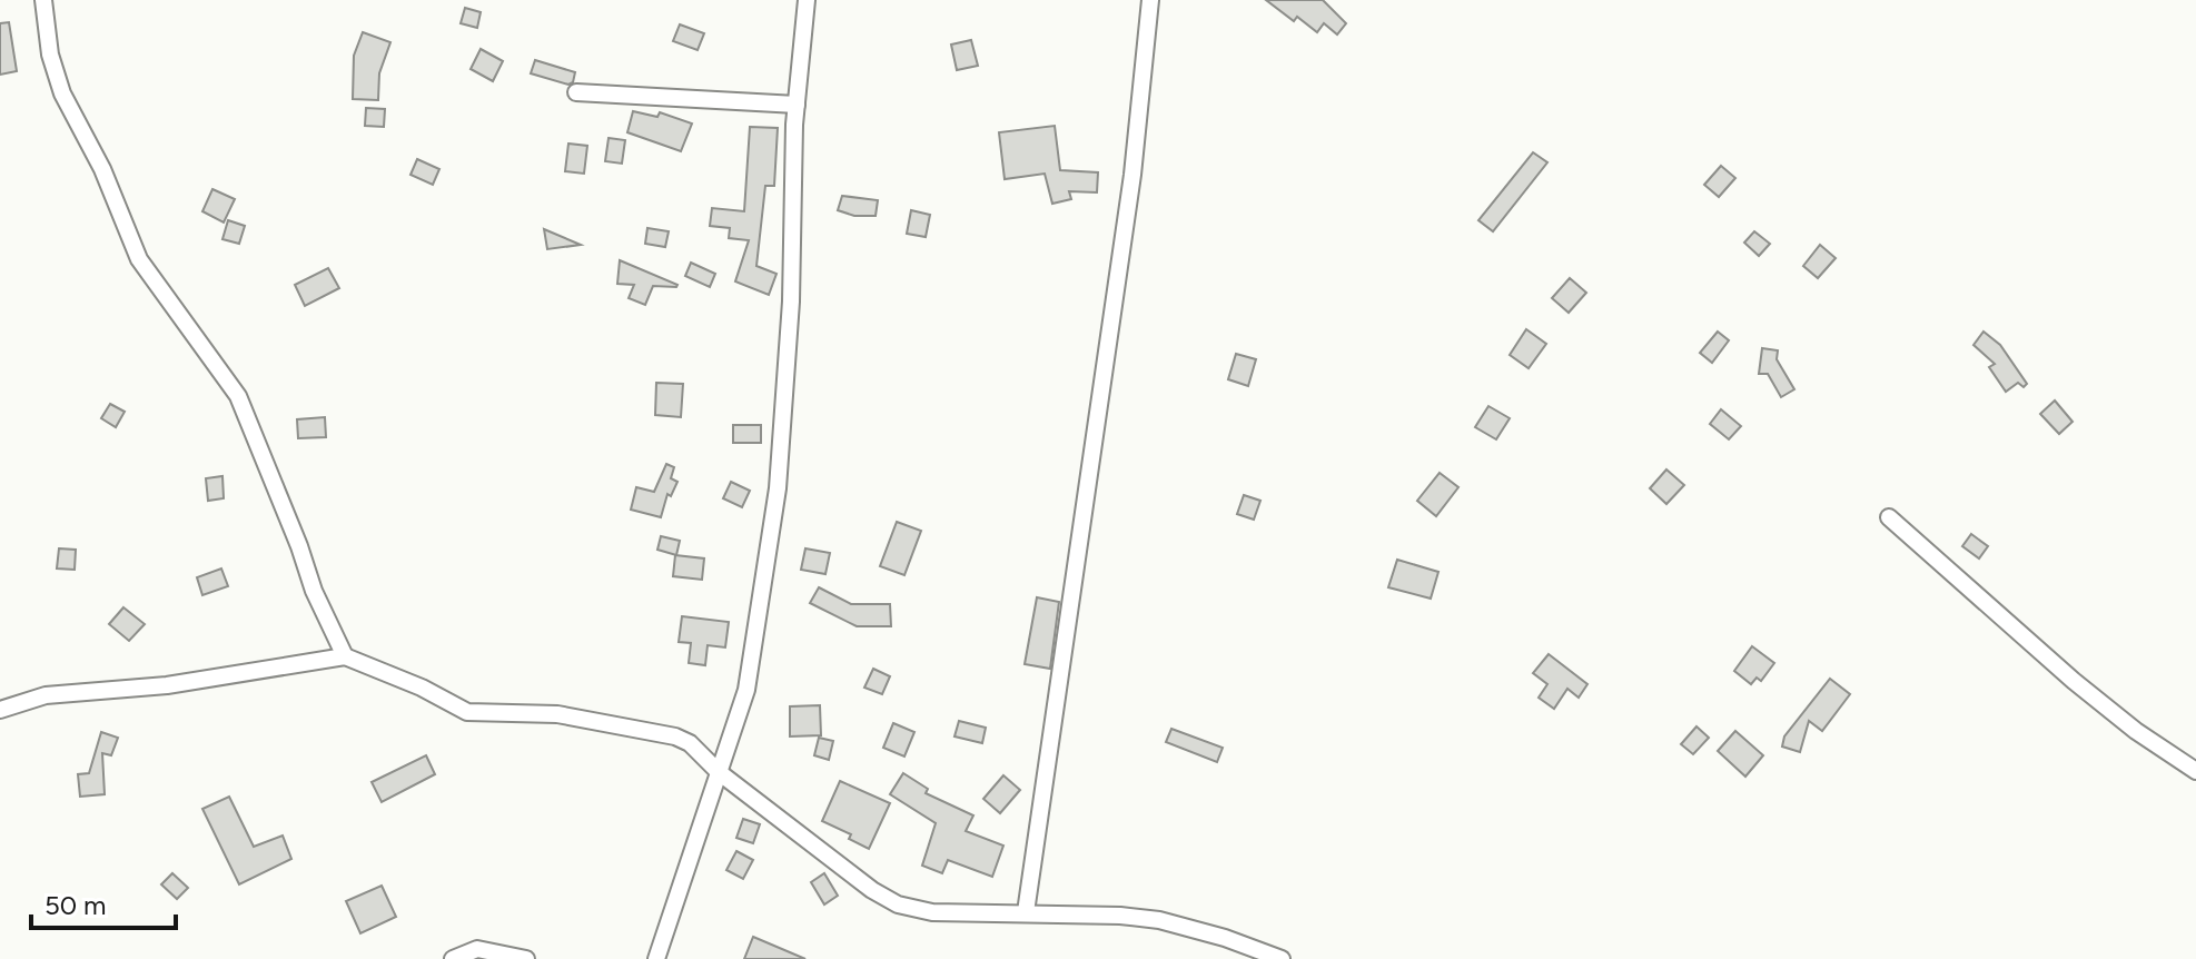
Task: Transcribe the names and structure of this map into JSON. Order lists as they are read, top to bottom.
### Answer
{
  "scale_bar": "50 m"
}
